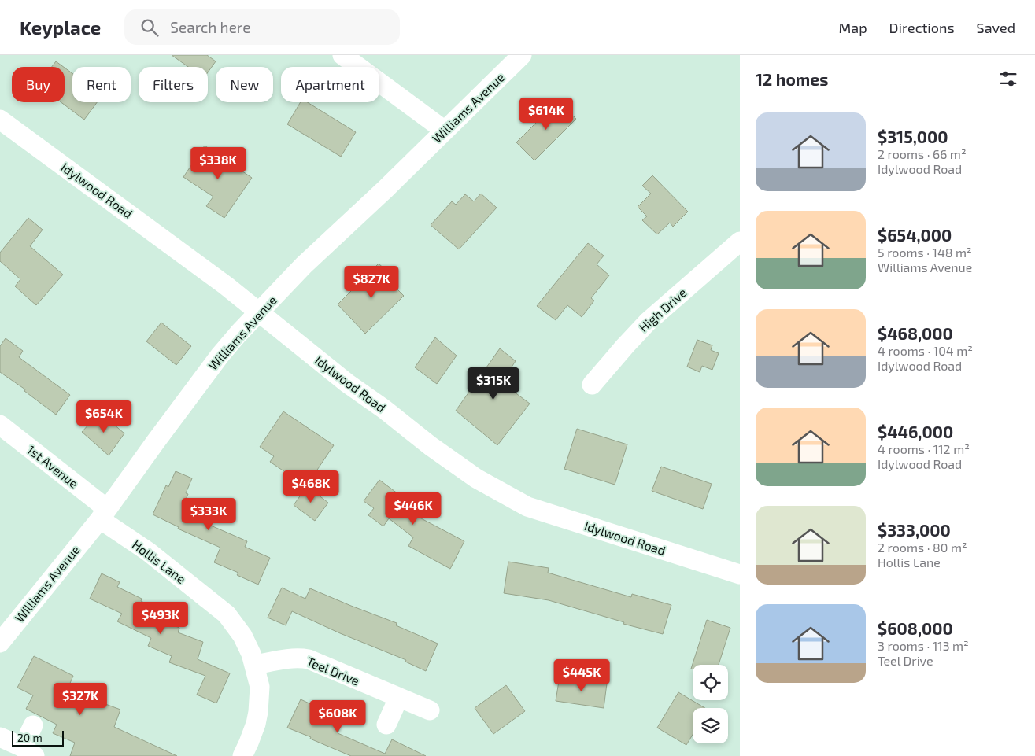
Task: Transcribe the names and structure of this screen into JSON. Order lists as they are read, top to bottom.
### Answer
{
  "streets": {
    "street": [
      "Williams Avenue",
      "Idylwood Road",
      "High Drive",
      "1st Avenue",
      "Hollis Lane",
      "Teel Drive"
    ]
  },
  "crossings": [
    ["Williams Avenue", "Idylwood Road"],
    ["Williams Avenue", "1st Avenue"],
    ["Williams Avenue", "Hollis Lane"],
    ["1st Avenue", "Hollis Lane"],
    ["Hollis Lane", "Teel Drive"]
  ],
  "scale_bar": "20 m",
  "page": {
    "header": "Keyplace",
    "search": "Search here",
    "nav": ["Map", "Directions", "Saved"],
    "heading": "12 homes",
    "chip": [
      "Buy",
      "Rent",
      "Filters",
      "New",
      "Apartment"
    ],
    "price": [
      "$614K",
      "$338K",
      "$827K",
      "$315K",
      "$654K",
      "$468K",
      "$446K",
      "$333K",
      "$493K",
      "$445K",
      "$327K",
      "$608K"
    ],
    "list": [
      {
        "name": "$315,000",
        "note": "2 rooms · 66 m² · Idylwood Road"
      },
      {
        "name": "$654,000",
        "note": "5 rooms · 148 m² · Williams Avenue"
      },
      {
        "name": "$468,000",
        "note": "4 rooms · 104 m² · Idylwood Road"
      },
      {
        "name": "$446,000",
        "note": "4 rooms · 112 m² · Idylwood Road"
      },
      {
        "name": "$333,000",
        "note": "2 rooms · 80 m² · Hollis Lane"
      },
      {
        "name": "$608,000",
        "note": "3 rooms · 113 m² · Teel Drive"
      }
    ],
    "scale": "20 m"
  }
}
